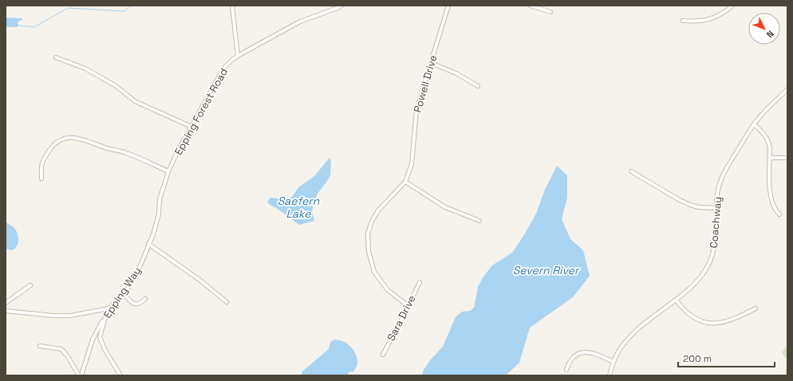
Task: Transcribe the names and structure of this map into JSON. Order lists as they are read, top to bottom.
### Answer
{
  "streets": {
    "street": [
      "Powell Drive",
      "Epping Forest Road",
      "Coachway",
      "Epping Way",
      "Sara Drive"
    ]
  },
  "crossings": [
    ["Powell Drive", "Sara Drive"],
    ["Epping Forest Road", "Epping Way"]
  ],
  "water": ["Saefern Lake", "Severn River"],
  "scale_bar": "200 m",
  "north": "bottom right"
}
